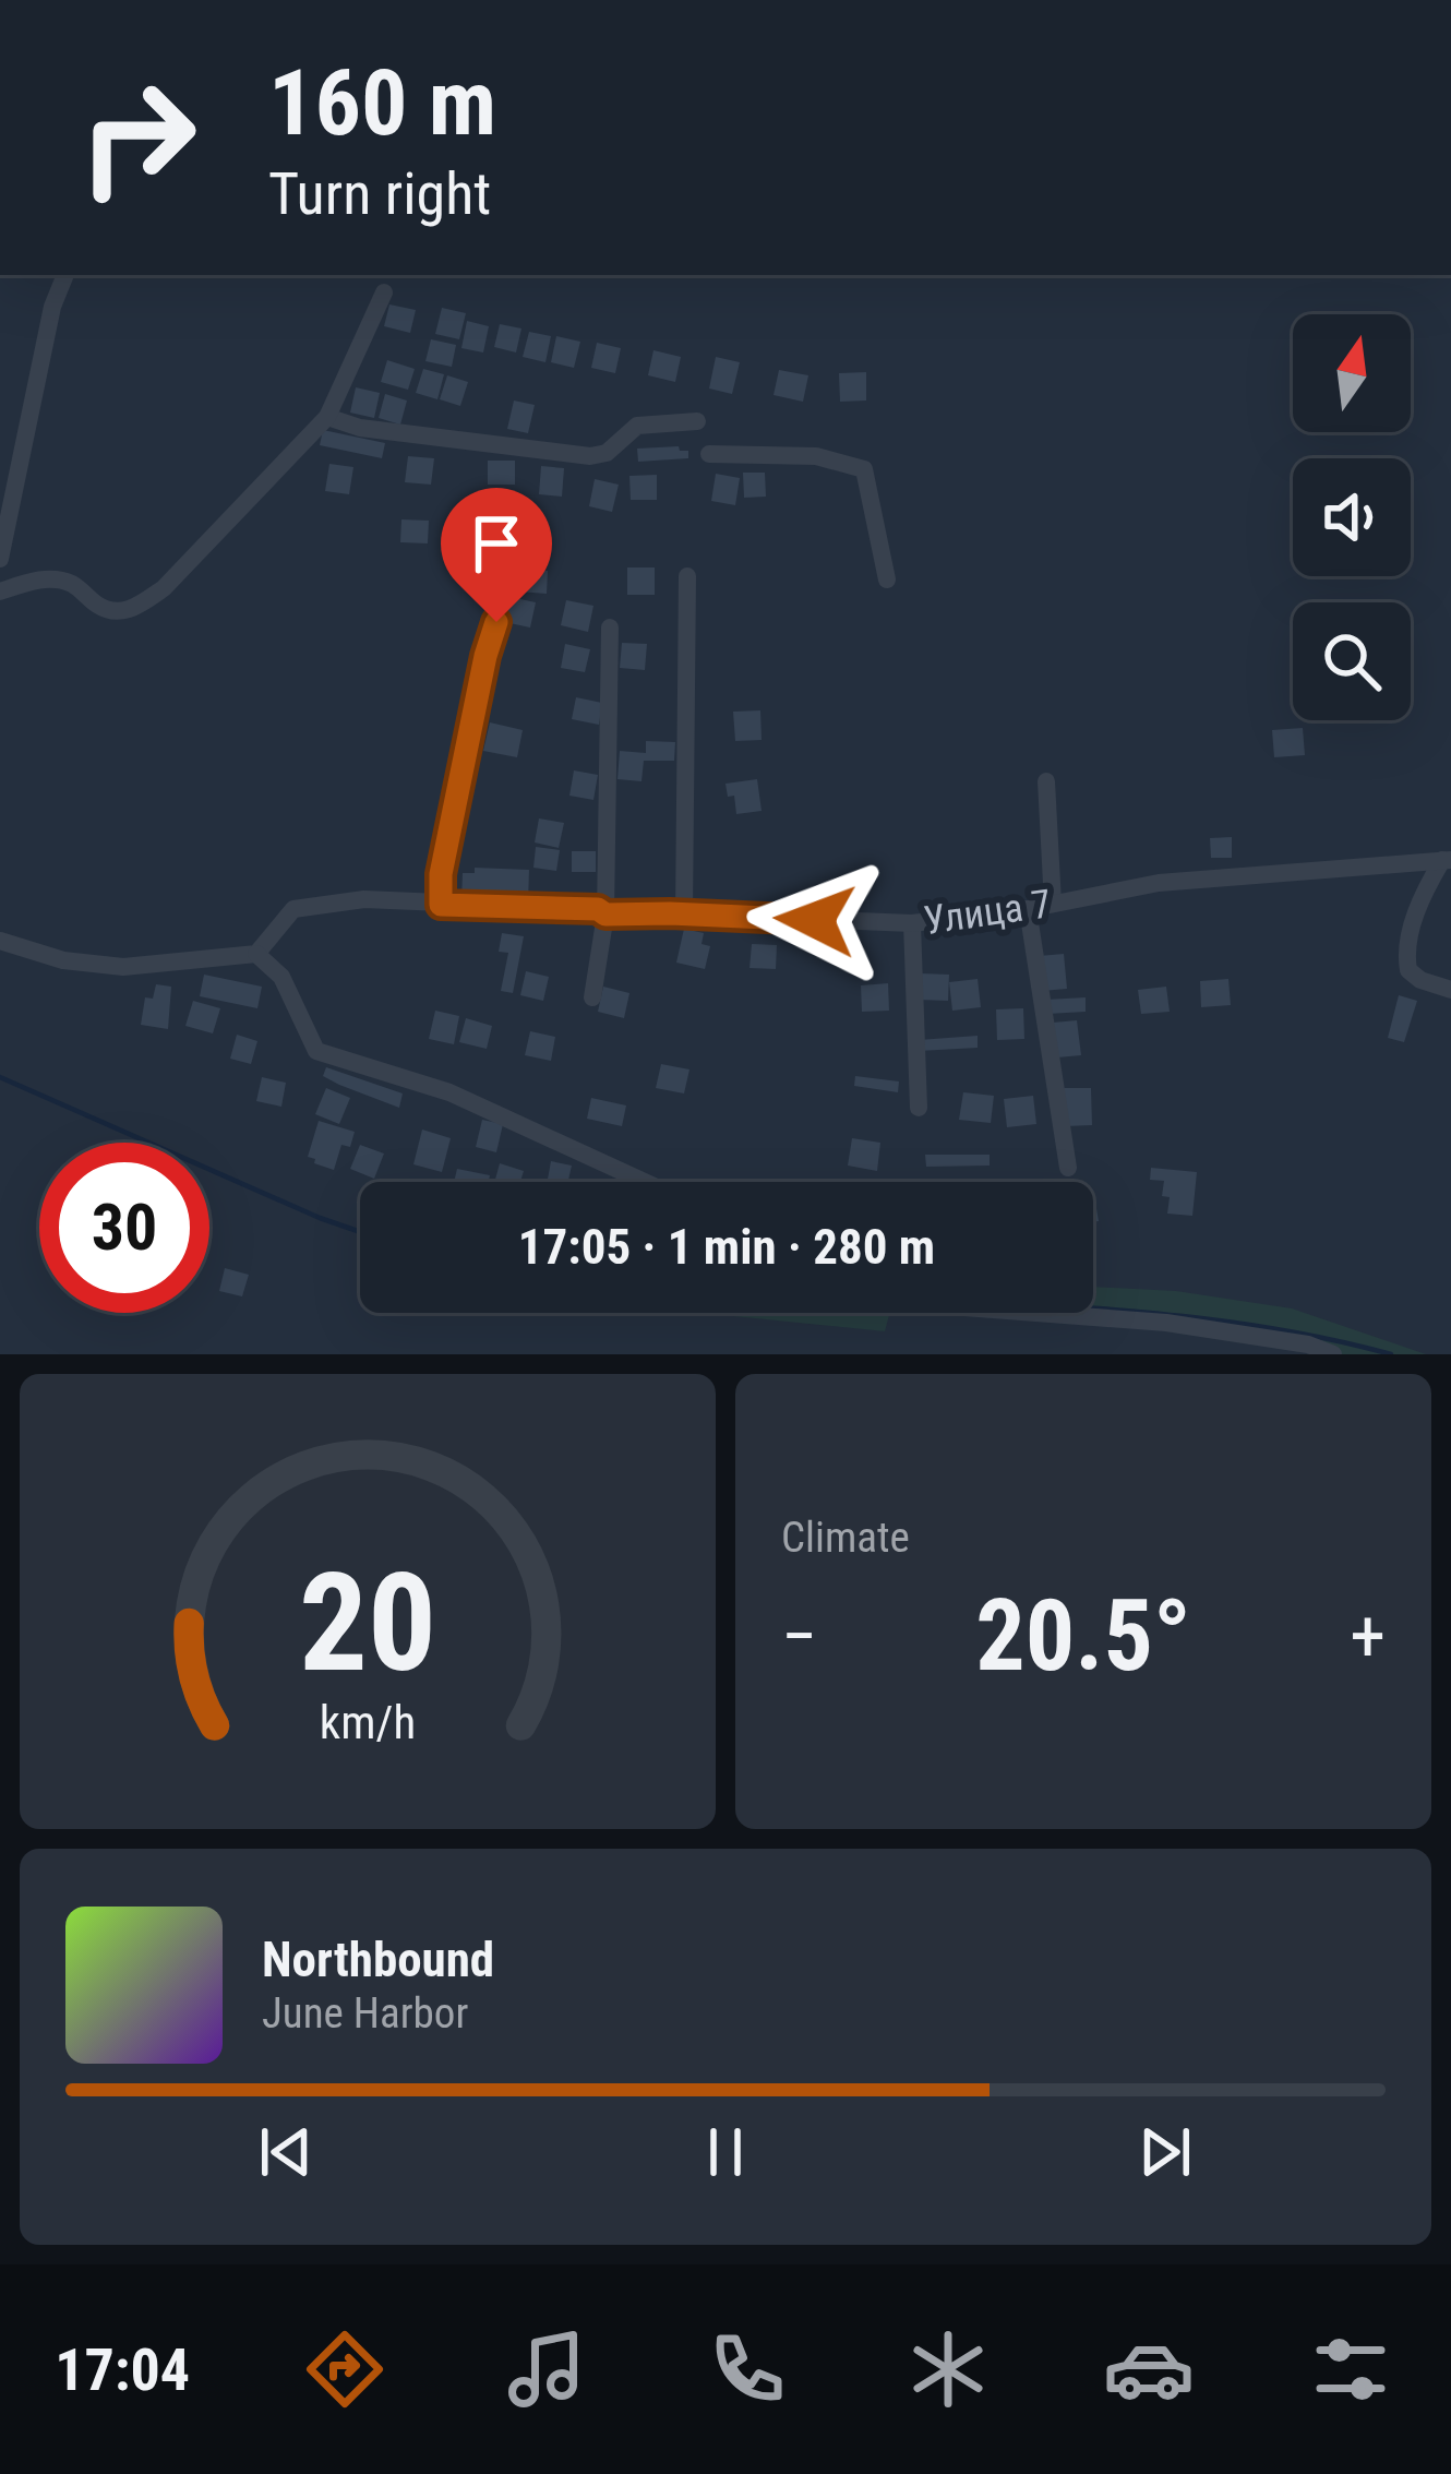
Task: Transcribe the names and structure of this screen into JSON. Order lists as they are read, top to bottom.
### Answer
{
  "streets": {
    "street": ["Улица 7"]
  },
  "north": "top",
  "page": {
    "turn": ["160 m", "Turn right"],
    "limit": "30",
    "trip": "17:05 · 1 min · 280 m",
    "tile": "Climate",
    "heat": ["−", "20.5°", "+"],
    "song": ["Northbound", "June Harbor"],
    "tabs": "17:04",
    "gauge": ["20", "km/h"]
  }
}
